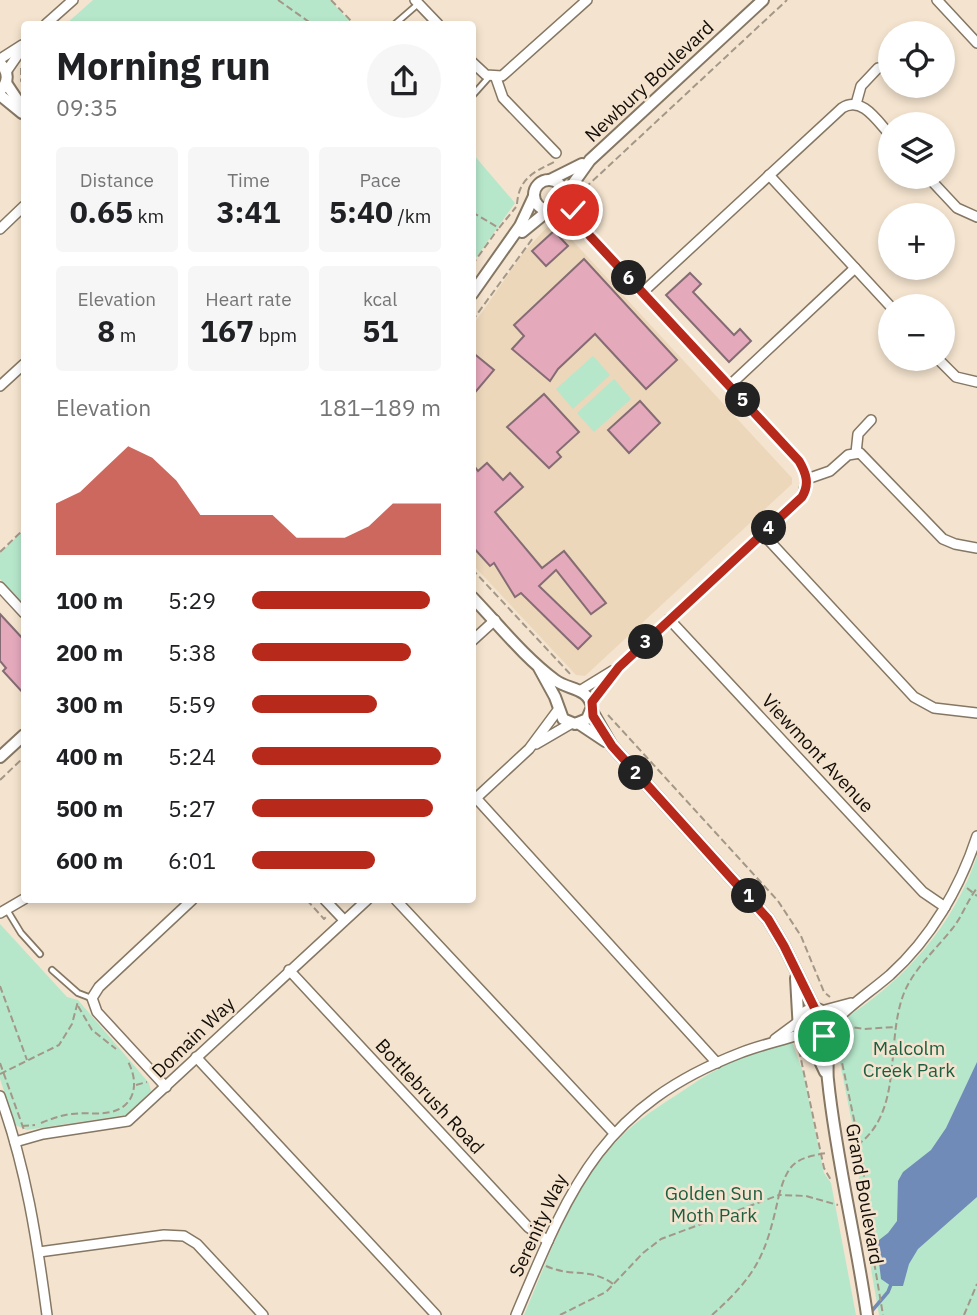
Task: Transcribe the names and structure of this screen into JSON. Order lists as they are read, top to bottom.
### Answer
{
  "streets": {
    "street": [
      "Newbury Boulevard",
      "Viewmont Avenue",
      "Domain Way",
      "Bottlebrush Road",
      "Grand Boulevard",
      "Serenity Way"
    ]
  },
  "crossings": [
    ["Domain Way", "Bottlebrush Road"],
    ["Bottlebrush Road", "Serenity Way"],
    ["Grand Boulevard", "Serenity Way"]
  ],
  "parks": ["Malcolm Creek Park", "Golden Sun Moth Park"],
  "page": {
    "map_buttons": ["+", "−"],
    "heading": ["Morning run", "09:35"],
    "stats": [
      ["Distance", "0.65 km"],
      ["Time", "3:41"],
      ["Pace", "5:40 /km"],
      ["Elevation", "8 m"],
      ["Heart rate", "167 bpm"],
      ["kcal", "51"]
    ],
    "pins": [
      "6",
      "5",
      "4",
      "3",
      "2",
      "1"
    ],
    "chart": ["Elevation", "181–189 m"],
    "list": [
      {
        "name": "100 m",
        "note": "5:29"
      },
      {
        "name": "200 m",
        "note": "5:38"
      },
      {
        "name": "300 m",
        "note": "5:59"
      },
      {
        "name": "400 m",
        "note": "5:24"
      },
      {
        "name": "500 m",
        "note": "5:27"
      },
      {
        "name": "600 m",
        "note": "6:01"
      }
    ]
  }
}
